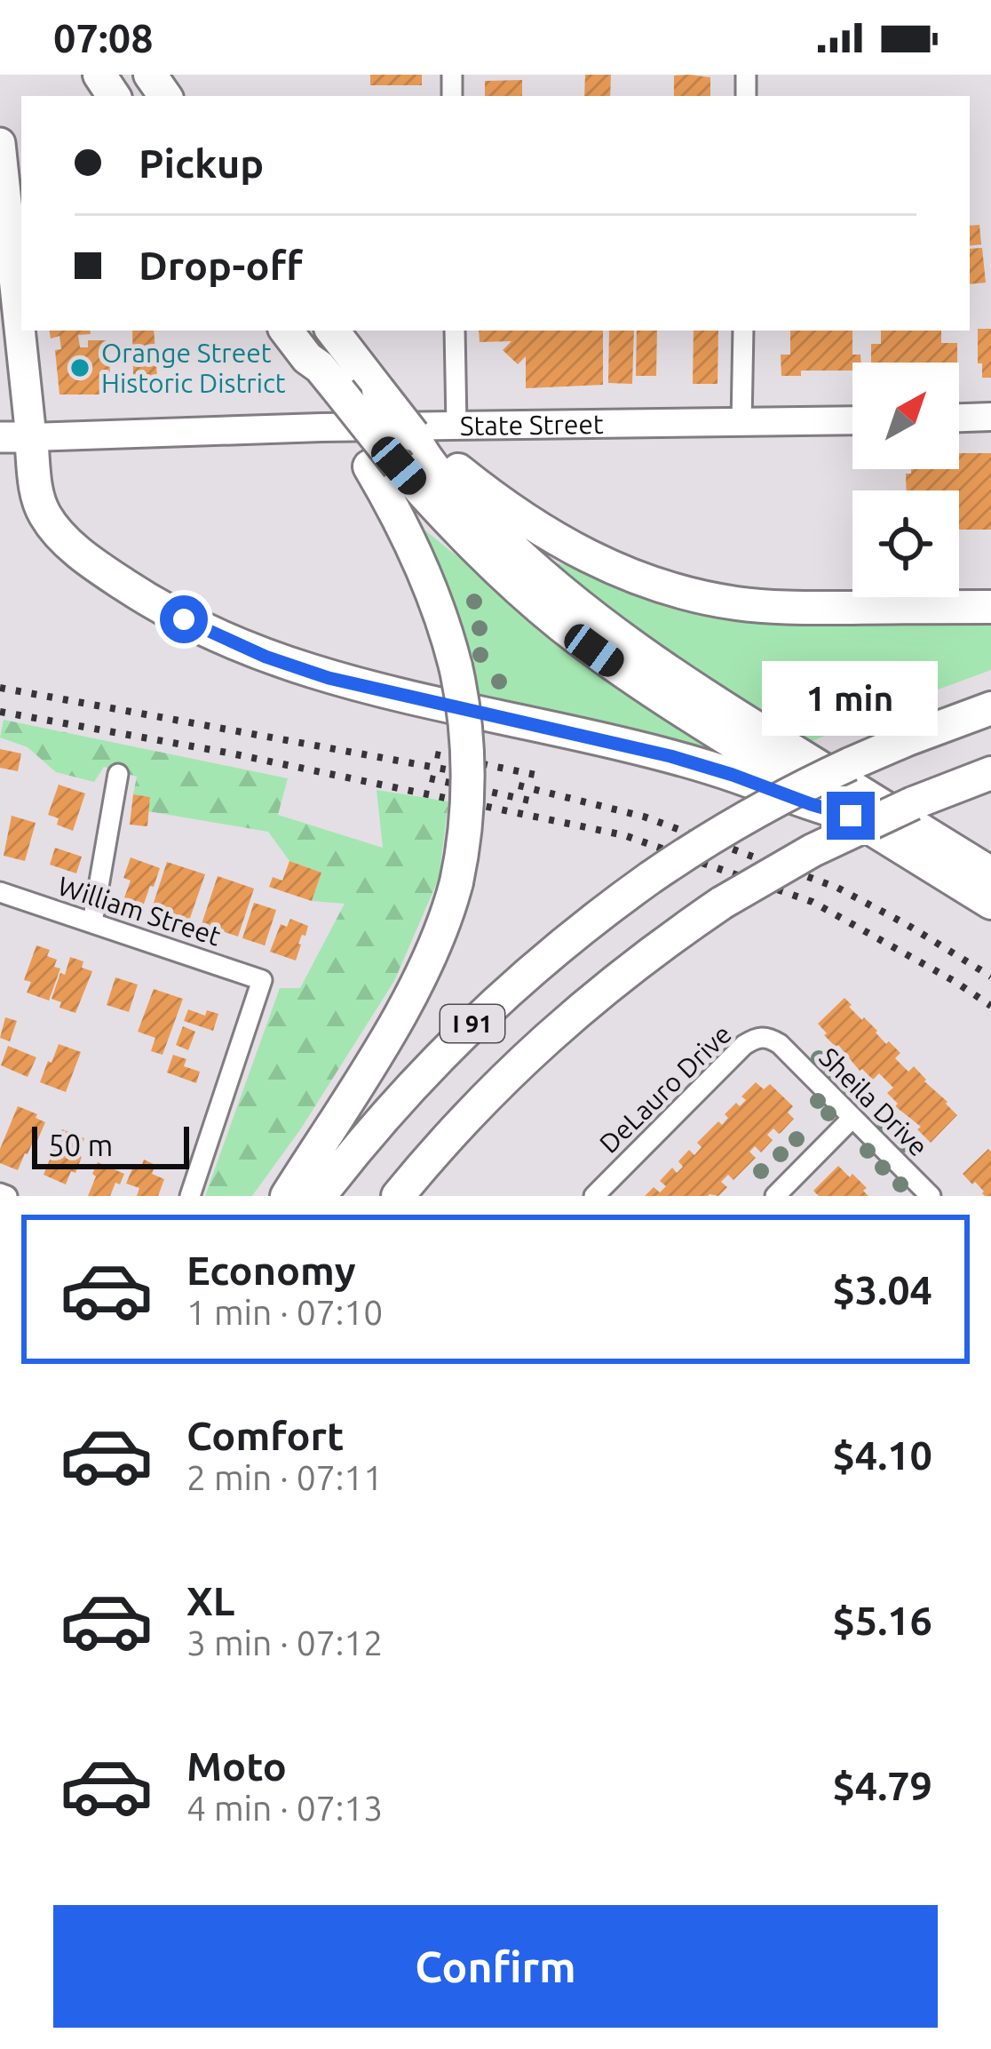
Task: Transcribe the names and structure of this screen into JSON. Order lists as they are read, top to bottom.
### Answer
{
  "streets": {
    "highway": ["I 91"],
    "main road": ["State Street"],
    "street": ["William Street", "DeLauro Drive", "Sheila Drive"]
  },
  "crossings": [
    ["DeLauro Drive", "Sheila Drive"]
  ],
  "places": ["Orange Street Historic District"],
  "scale_bar": "50 m",
  "north": "top right",
  "page": {
    "status": "07:08",
    "banner": ["Pickup", "Drop-off"],
    "bubble": "1 min",
    "scale": "50 m",
    "list": [
      {
        "name": "Economy",
        "note": "1 min · 07:10",
        "value": "$3.04"
      },
      {
        "name": "Comfort",
        "note": "2 min · 07:11",
        "value": "$4.10"
      },
      {
        "name": "XL",
        "note": "3 min · 07:12",
        "value": "$5.16"
      },
      {
        "name": "Moto",
        "note": "4 min · 07:13",
        "value": "$4.79"
      }
    ],
    "buttons": "Confirm"
  }
}
